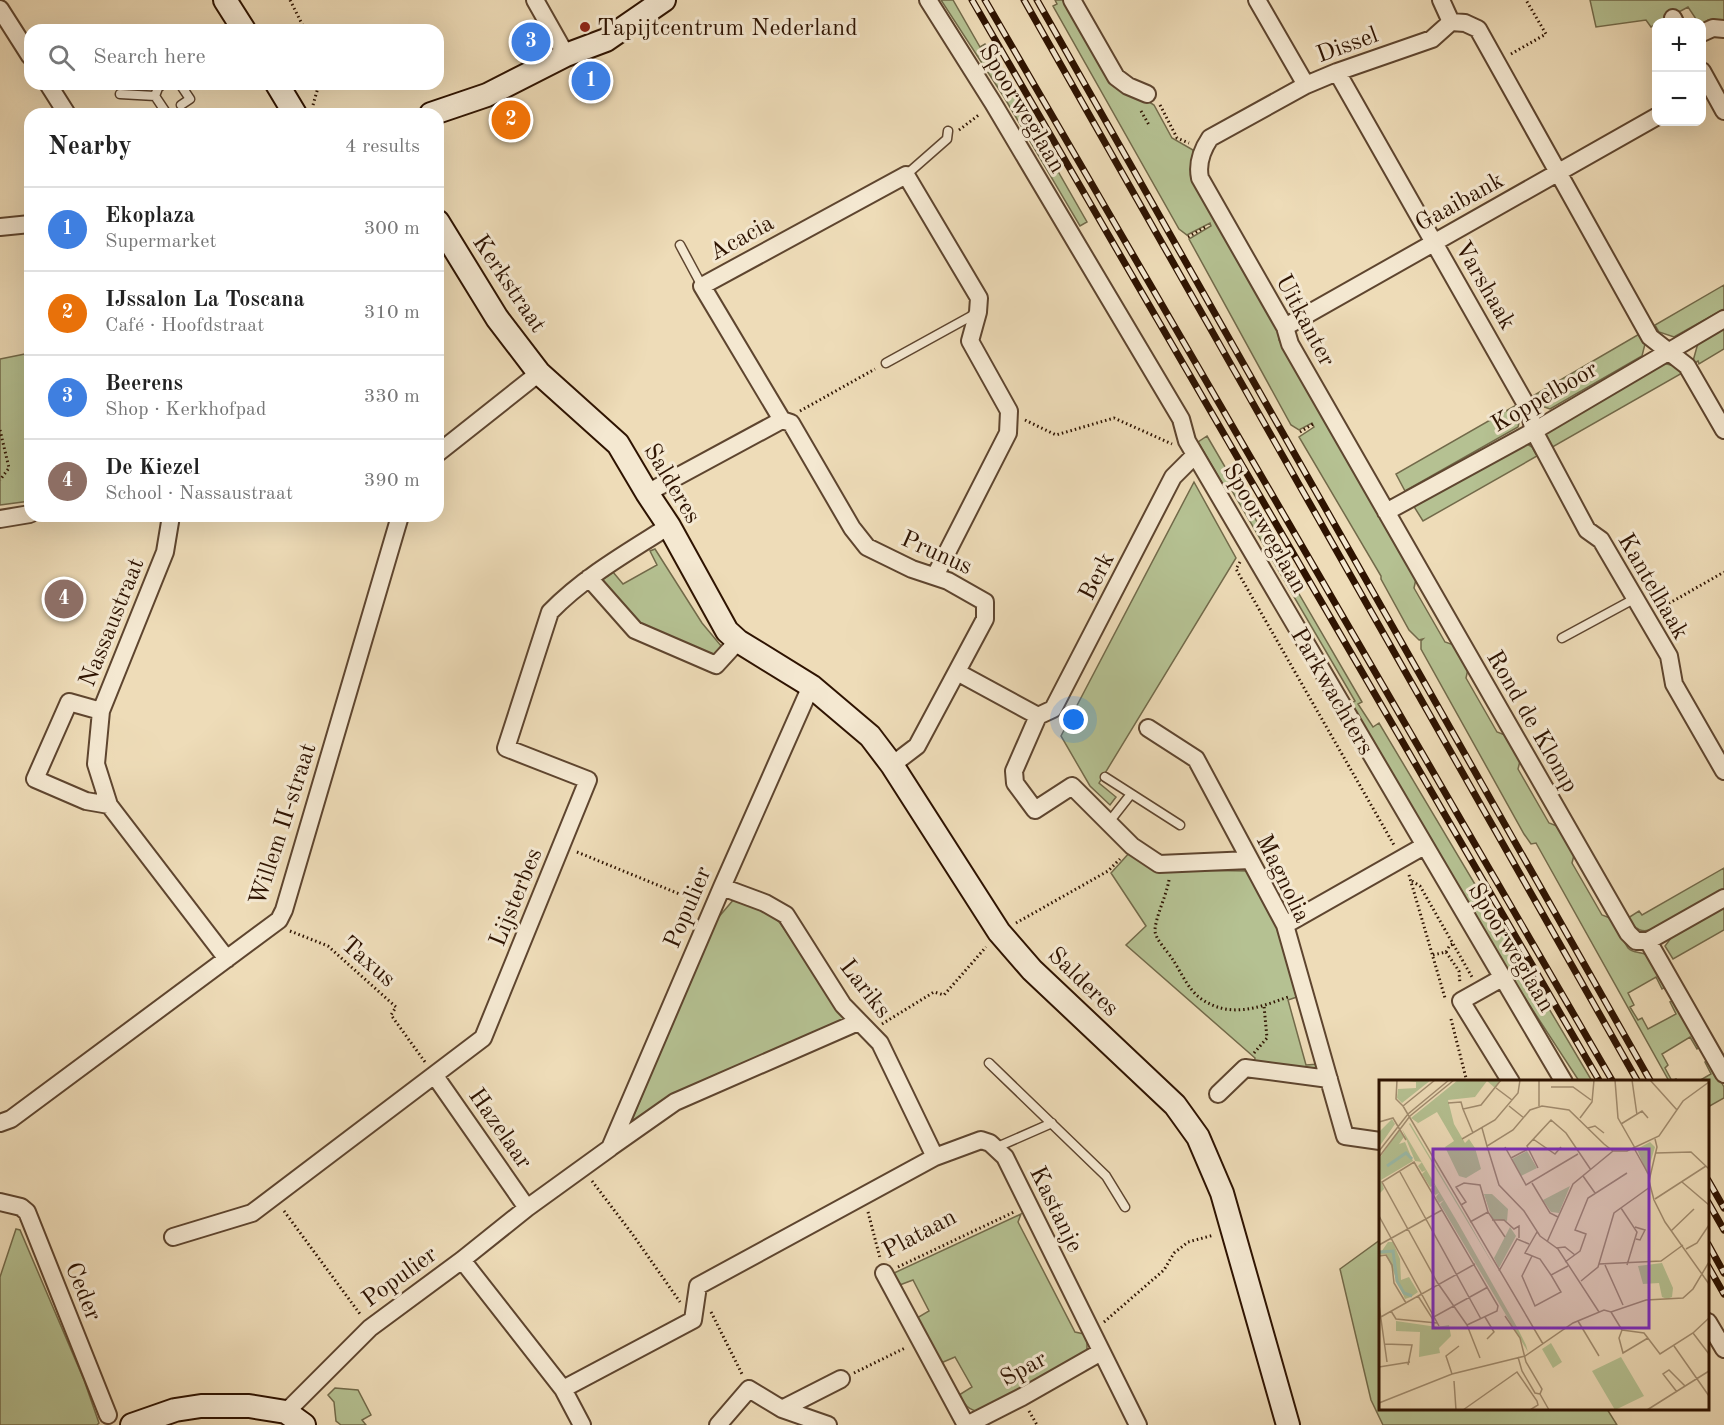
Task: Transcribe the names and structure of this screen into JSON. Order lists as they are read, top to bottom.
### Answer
{
  "streets": {
    "street": [
      "Dissel",
      "Spoorweglaan",
      "Gaaibank",
      "Acacia",
      "Kerkstraat",
      "Varshaak",
      "Uitkanter",
      "Koppelboor",
      "Salderes",
      "Prunus",
      "Berk",
      "Kantelhaak",
      "Nassaustraat",
      "Rond de Klomp",
      "Willem II-straat",
      "Magnolia",
      "Lijsterbes",
      "Populier",
      "Lariks",
      "Hazelaar",
      "Kastanje",
      "Plataan",
      "Ceder",
      "Spar"
    ],
    "path": ["Parkwachters", "Taxus"]
  },
  "crossings": [
    ["Dissel", "Varshaak"],
    ["Dissel", "Uitkanter"],
    ["Spoorweglaan", "Berk"],
    ["Spoorweglaan", "Parkwachters"],
    ["Gaaibank", "Varshaak"],
    ["Gaaibank", "Uitkanter"],
    ["Acacia", "Prunus"],
    ["Kerkstraat", "Salderes"],
    ["Varshaak", "Koppelboor"],
    ["Varshaak", "Kantelhaak"],
    ["Uitkanter", "Koppelboor"],
    ["Uitkanter", "Rond de Klomp"],
    ["Koppelboor", "Kantelhaak"],
    ["Koppelboor", "Rond de Klomp"],
    ["Salderes", "Prunus"],
    ["Salderes", "Lijsterbes"],
    ["Salderes", "Populier"],
    ["Berk", "Magnolia"],
    ["Nassaustraat", "Willem II-straat"],
    ["Willem II-straat", "Taxus"],
    ["Lijsterbes", "Taxus"],
    ["Lijsterbes", "Hazelaar"],
    ["Populier", "Lariks"],
    ["Populier", "Hazelaar"],
    ["Taxus", "Hazelaar"],
    ["Kastanje", "Plataan"],
    ["Kastanje", "Spar"],
    ["Plataan", "Spar"]
  ],
  "places": ["Tapijtcentrum Nederland"],
  "page": {
    "map_buttons": ["+", "−"],
    "pins": [
      "3",
      "1",
      "2",
      "4"
    ],
    "search": "Search here",
    "heading": ["Nearby", "4 results"],
    "list": [
      {
        "mark": "1",
        "name": "Ekoplaza",
        "note": "Supermarket",
        "value": "300 m"
      },
      {
        "mark": "2",
        "name": "IJssalon La Toscana",
        "note": "Café · Hoofdstraat",
        "value": "310 m"
      },
      {
        "mark": "3",
        "name": "Beerens",
        "note": "Shop · Kerkhofpad",
        "value": "330 m"
      },
      {
        "mark": "4",
        "name": "De Kiezel",
        "note": "School · Nassaustraat",
        "value": "390 m"
      }
    ]
  }
}
